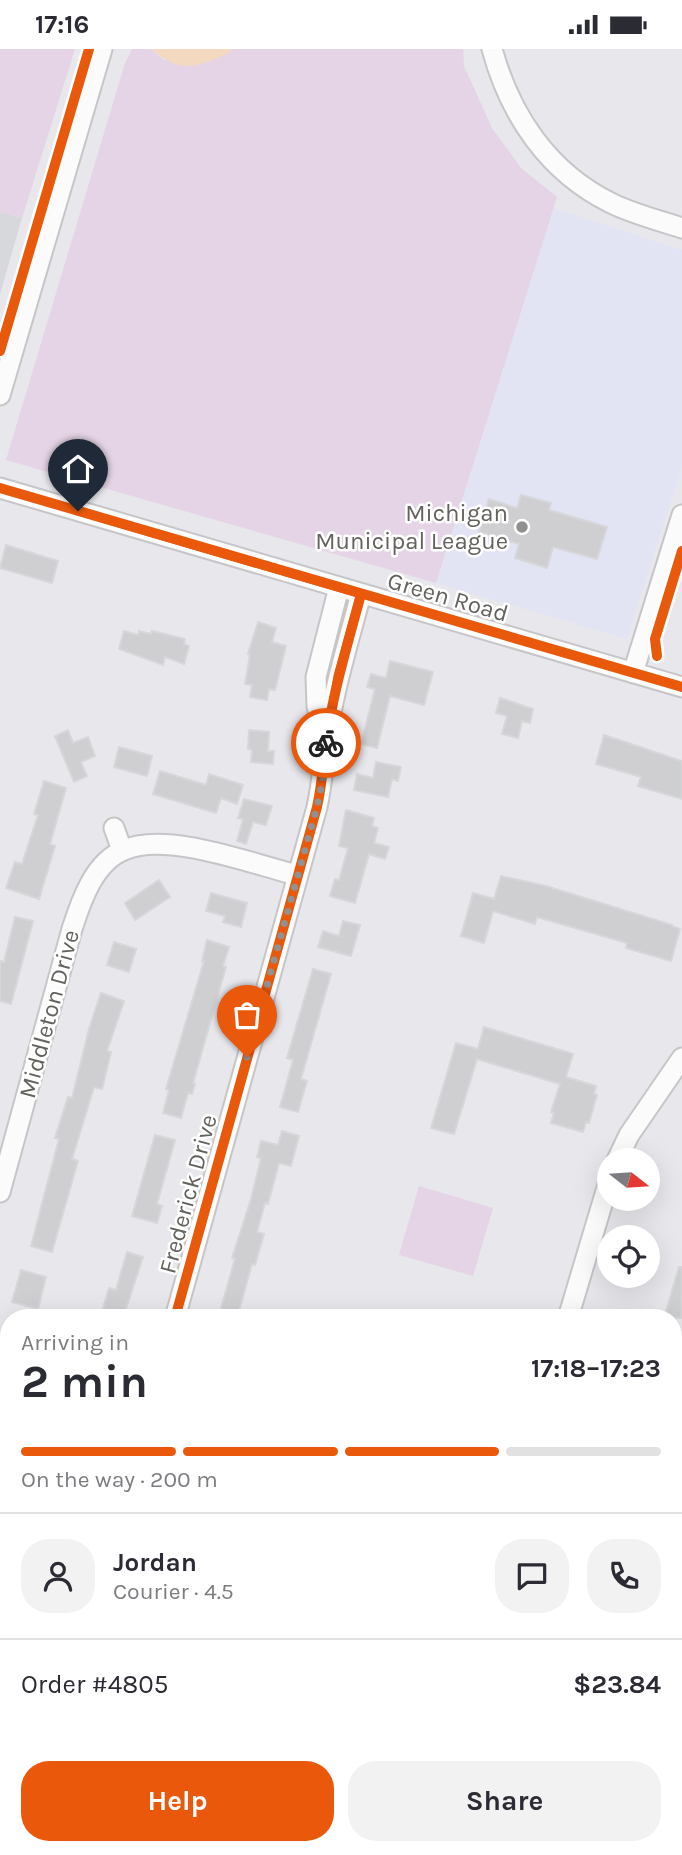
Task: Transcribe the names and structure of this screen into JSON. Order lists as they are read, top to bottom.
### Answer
{
  "streets": {
    "street": ["Green Road", "Middleton Drive", "Frederick Drive"]
  },
  "crossings": [
    ["Green Road", "Frederick Drive"]
  ],
  "places": ["Michigan Municipal League"],
  "north": "right",
  "page": {
    "status": "17:16",
    "heading": ["2 min", "Arriving in", "17:18–17:23"],
    "panel": [
      "Jordan",
      "Courier · 4.5",
      "Order #4805",
      "$23.84"
    ],
    "bar": "On the way · 200 m",
    "buttons": ["Help", "Share"]
  }
}
